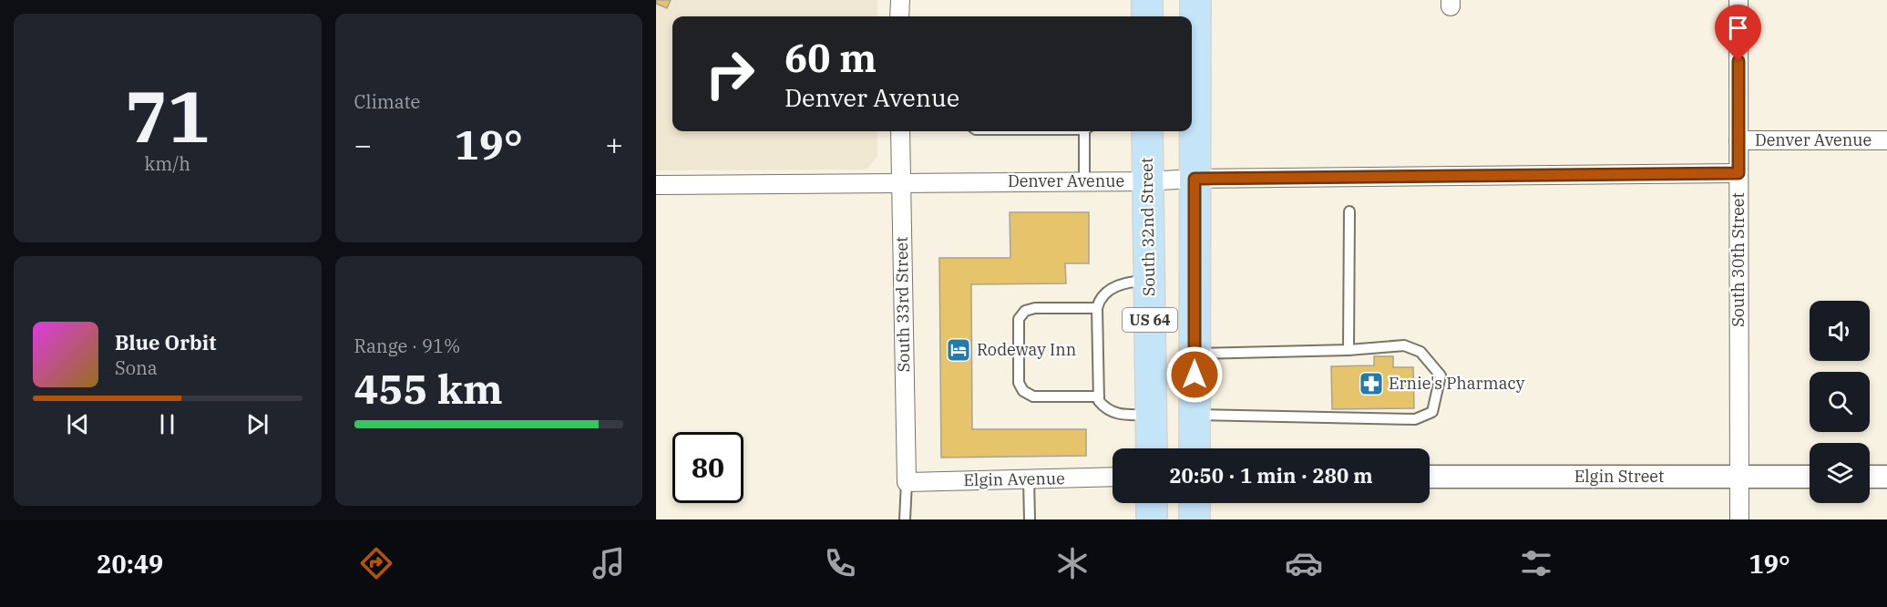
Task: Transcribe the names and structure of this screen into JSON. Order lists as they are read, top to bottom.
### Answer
{
  "streets": {
    "highway": ["South 32nd Street", "US 64"],
    "street": [
      "Denver Avenue",
      "South 30th Street",
      "South 33rd Street",
      "Elgin Street",
      "Elgin Avenue"
    ]
  },
  "crossings": [
    ["Denver Avenue", "South 32nd Street"],
    ["Denver Avenue", "South 30th Street"],
    ["Denver Avenue", "South 33rd Street"],
    ["Denver Avenue", "US 64"],
    ["South 30th Street", "Elgin Street"],
    ["South 33rd Street", "Elgin Avenue"]
  ],
  "places": {
    "hotel": ["Rodeway Inn"],
    "pharmacy": ["Ernie's Pharmacy"]
  },
  "page": {
    "tile": [
      ["71", "km/h"],
      "Climate",
      ["Range · 91%", "455 km"]
    ],
    "turn": ["60 m", "Denver Avenue"],
    "heat": ["−", "19°", "+"],
    "song": ["Blue Orbit", "Sona"],
    "limit": "80",
    "trip": "20:50 · 1 min · 280 m",
    "tabs": ["20:49", "19°"]
  }
}
